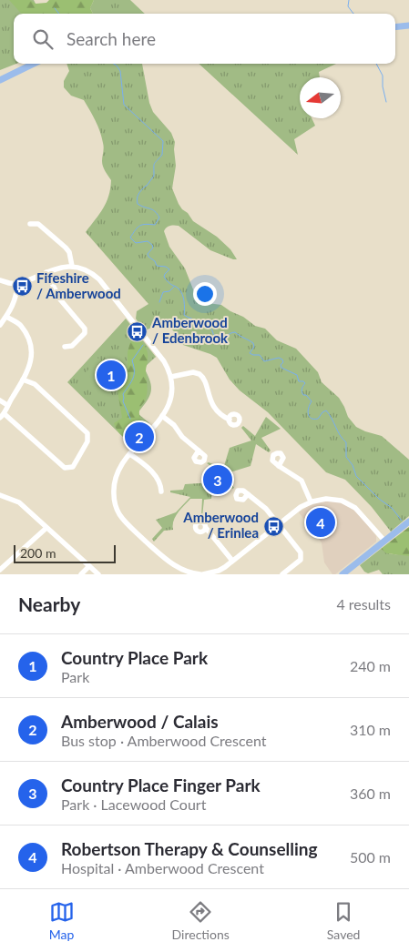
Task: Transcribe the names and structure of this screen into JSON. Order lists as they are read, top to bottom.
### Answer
{
  "places": {
    "bus stop": ["Fifeshire / Amberwood", "Amberwood / Edenbrook", "Amberwood / Erinlea"]
  },
  "scale_bar": "200 m",
  "north": "left",
  "page": {
    "search": "Search here",
    "pins": [
      "1",
      "2",
      "3",
      "4"
    ],
    "scale": "200 m",
    "heading": ["Nearby", "4 results"],
    "list": [
      {
        "mark": "1",
        "name": "Country Place Park",
        "note": "Park",
        "value": "240 m"
      },
      {
        "mark": "2",
        "name": "Amberwood / Calais",
        "note": "Bus stop · Amberwood Crescent",
        "value": "310 m"
      },
      {
        "mark": "3",
        "name": "Country Place Finger Park",
        "note": "Park · Lacewood Court",
        "value": "360 m"
      },
      {
        "mark": "4",
        "name": "Robertson Therapy & Counselling",
        "note": "Hospital · Amberwood Crescent",
        "value": "500 m"
      }
    ],
    "nav": ["Map", "Directions", "Saved"]
  }
}
